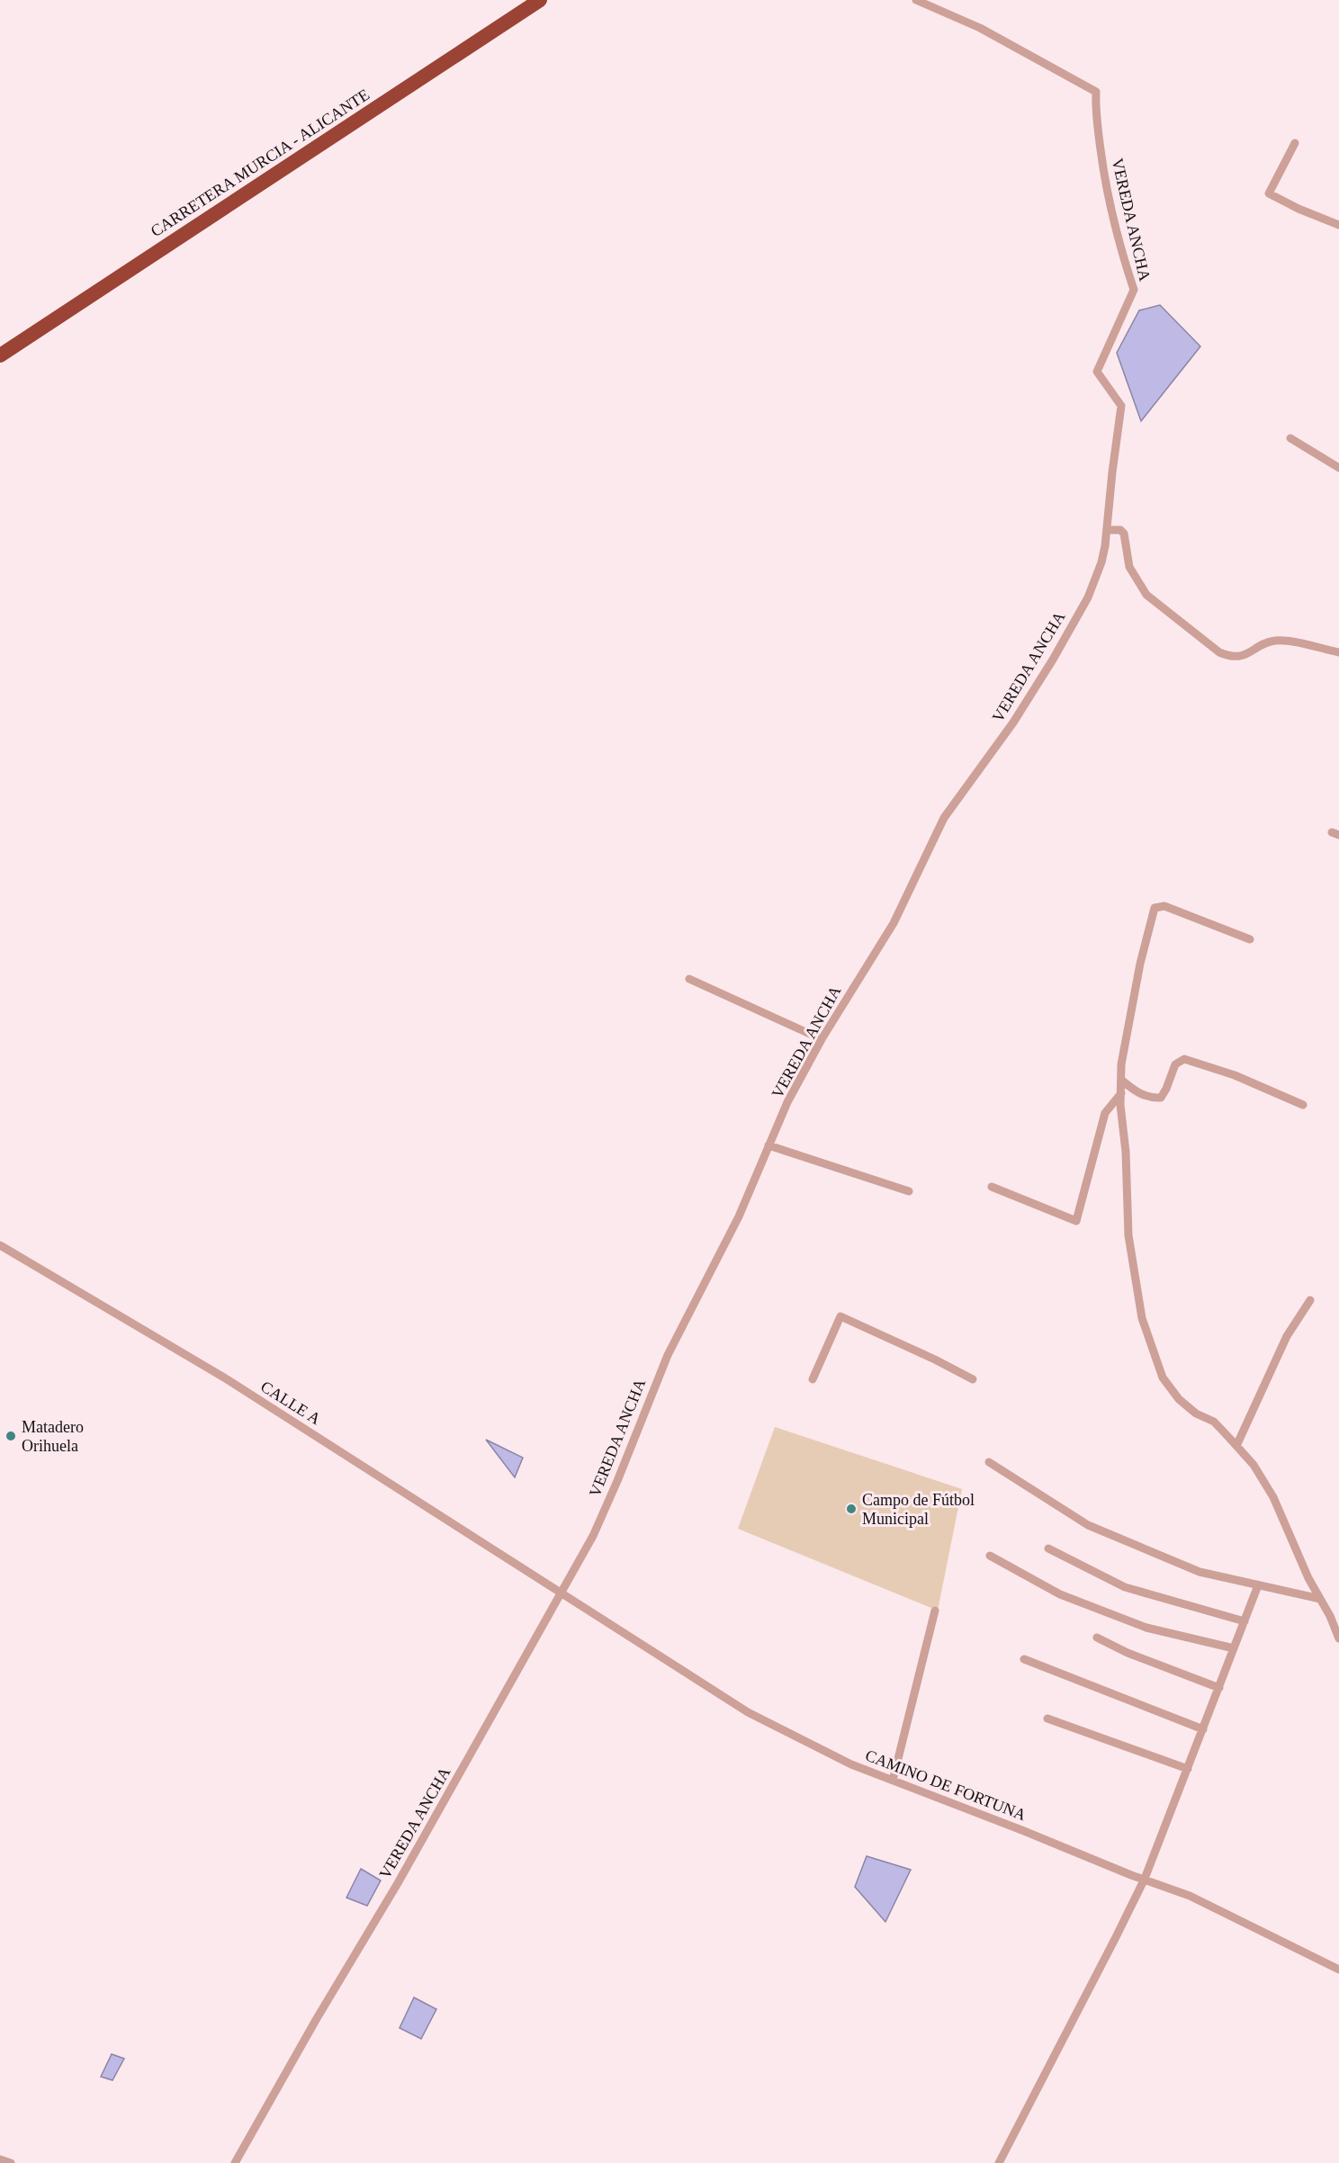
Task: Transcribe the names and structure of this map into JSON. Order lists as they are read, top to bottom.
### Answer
{
  "streets": {
    "highway": ["CARRETERA MURCIA - ALICANTE"],
    "street": ["VEREDA ANCHA", "CALLE A", "CAMINO DE FORTUNA"]
  },
  "crossings": [
    ["VEREDA ANCHA", "CALLE A"],
    ["VEREDA ANCHA", "CAMINO DE FORTUNA"],
    ["CALLE A", "CAMINO DE FORTUNA"]
  ],
  "places": ["Matadero Orihuela", "Campo de Fútbol Municipal"]
}
